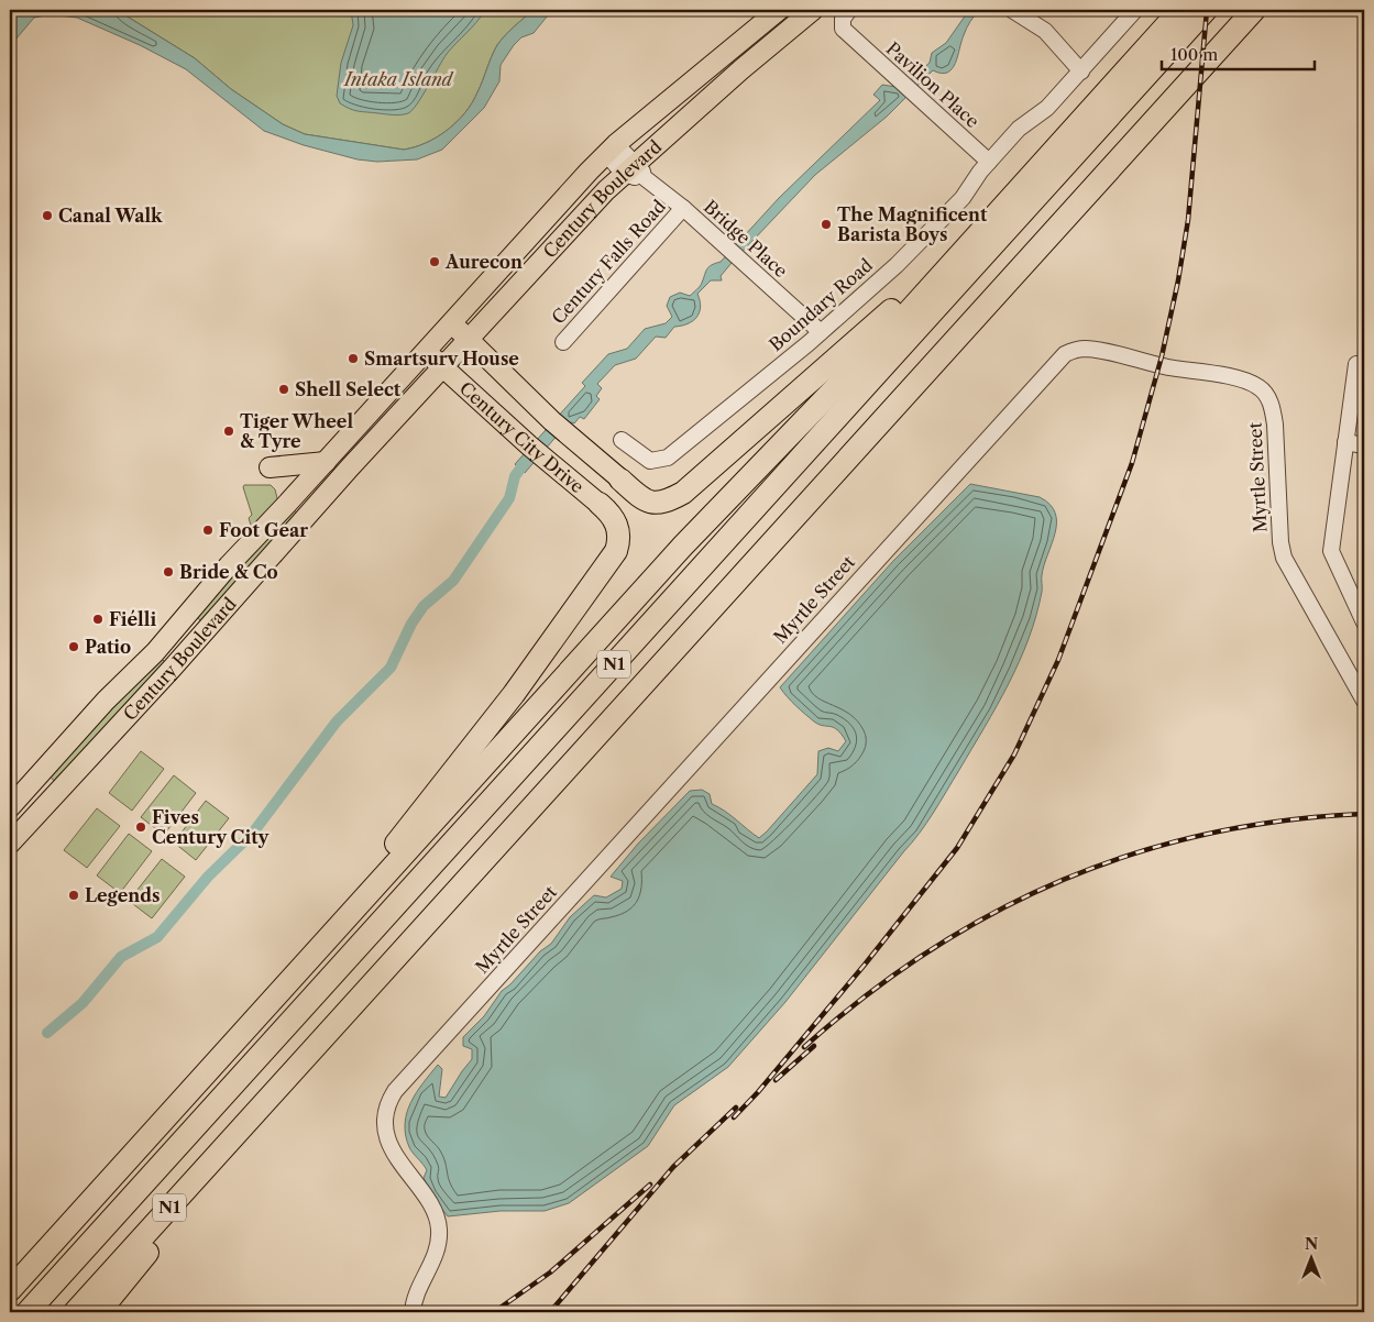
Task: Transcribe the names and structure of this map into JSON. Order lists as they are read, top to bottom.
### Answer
{
  "streets": {
    "highway": ["N1"],
    "main road": ["Century Boulevard", "Century City Drive"],
    "street": [
      "Pavilion Place",
      "Bridge Place",
      "Century Falls Road",
      "Boundary Road",
      "Myrtle Street"
    ]
  },
  "crossings": [
    ["Pavilion Place", "Boundary Road"],
    ["Century Boulevard", "Bridge Place"],
    ["Century Boulevard", "Century City Drive"],
    ["Bridge Place", "Century Falls Road"],
    ["Bridge Place", "Boundary Road"]
  ],
  "parks": ["Intaka Island"],
  "places": [
    "Canal Walk",
    "The Magnificent Barista Boys",
    "Aurecon",
    "Smartsurv House",
    "Shell Select",
    "Tiger Wheel & Tyre",
    "Foot Gear",
    "Bride & Co",
    "Fiélli",
    "Patio",
    "Fives Century City",
    "Legends"
  ],
  "scale_bar": "100 m",
  "north": "top"
}
